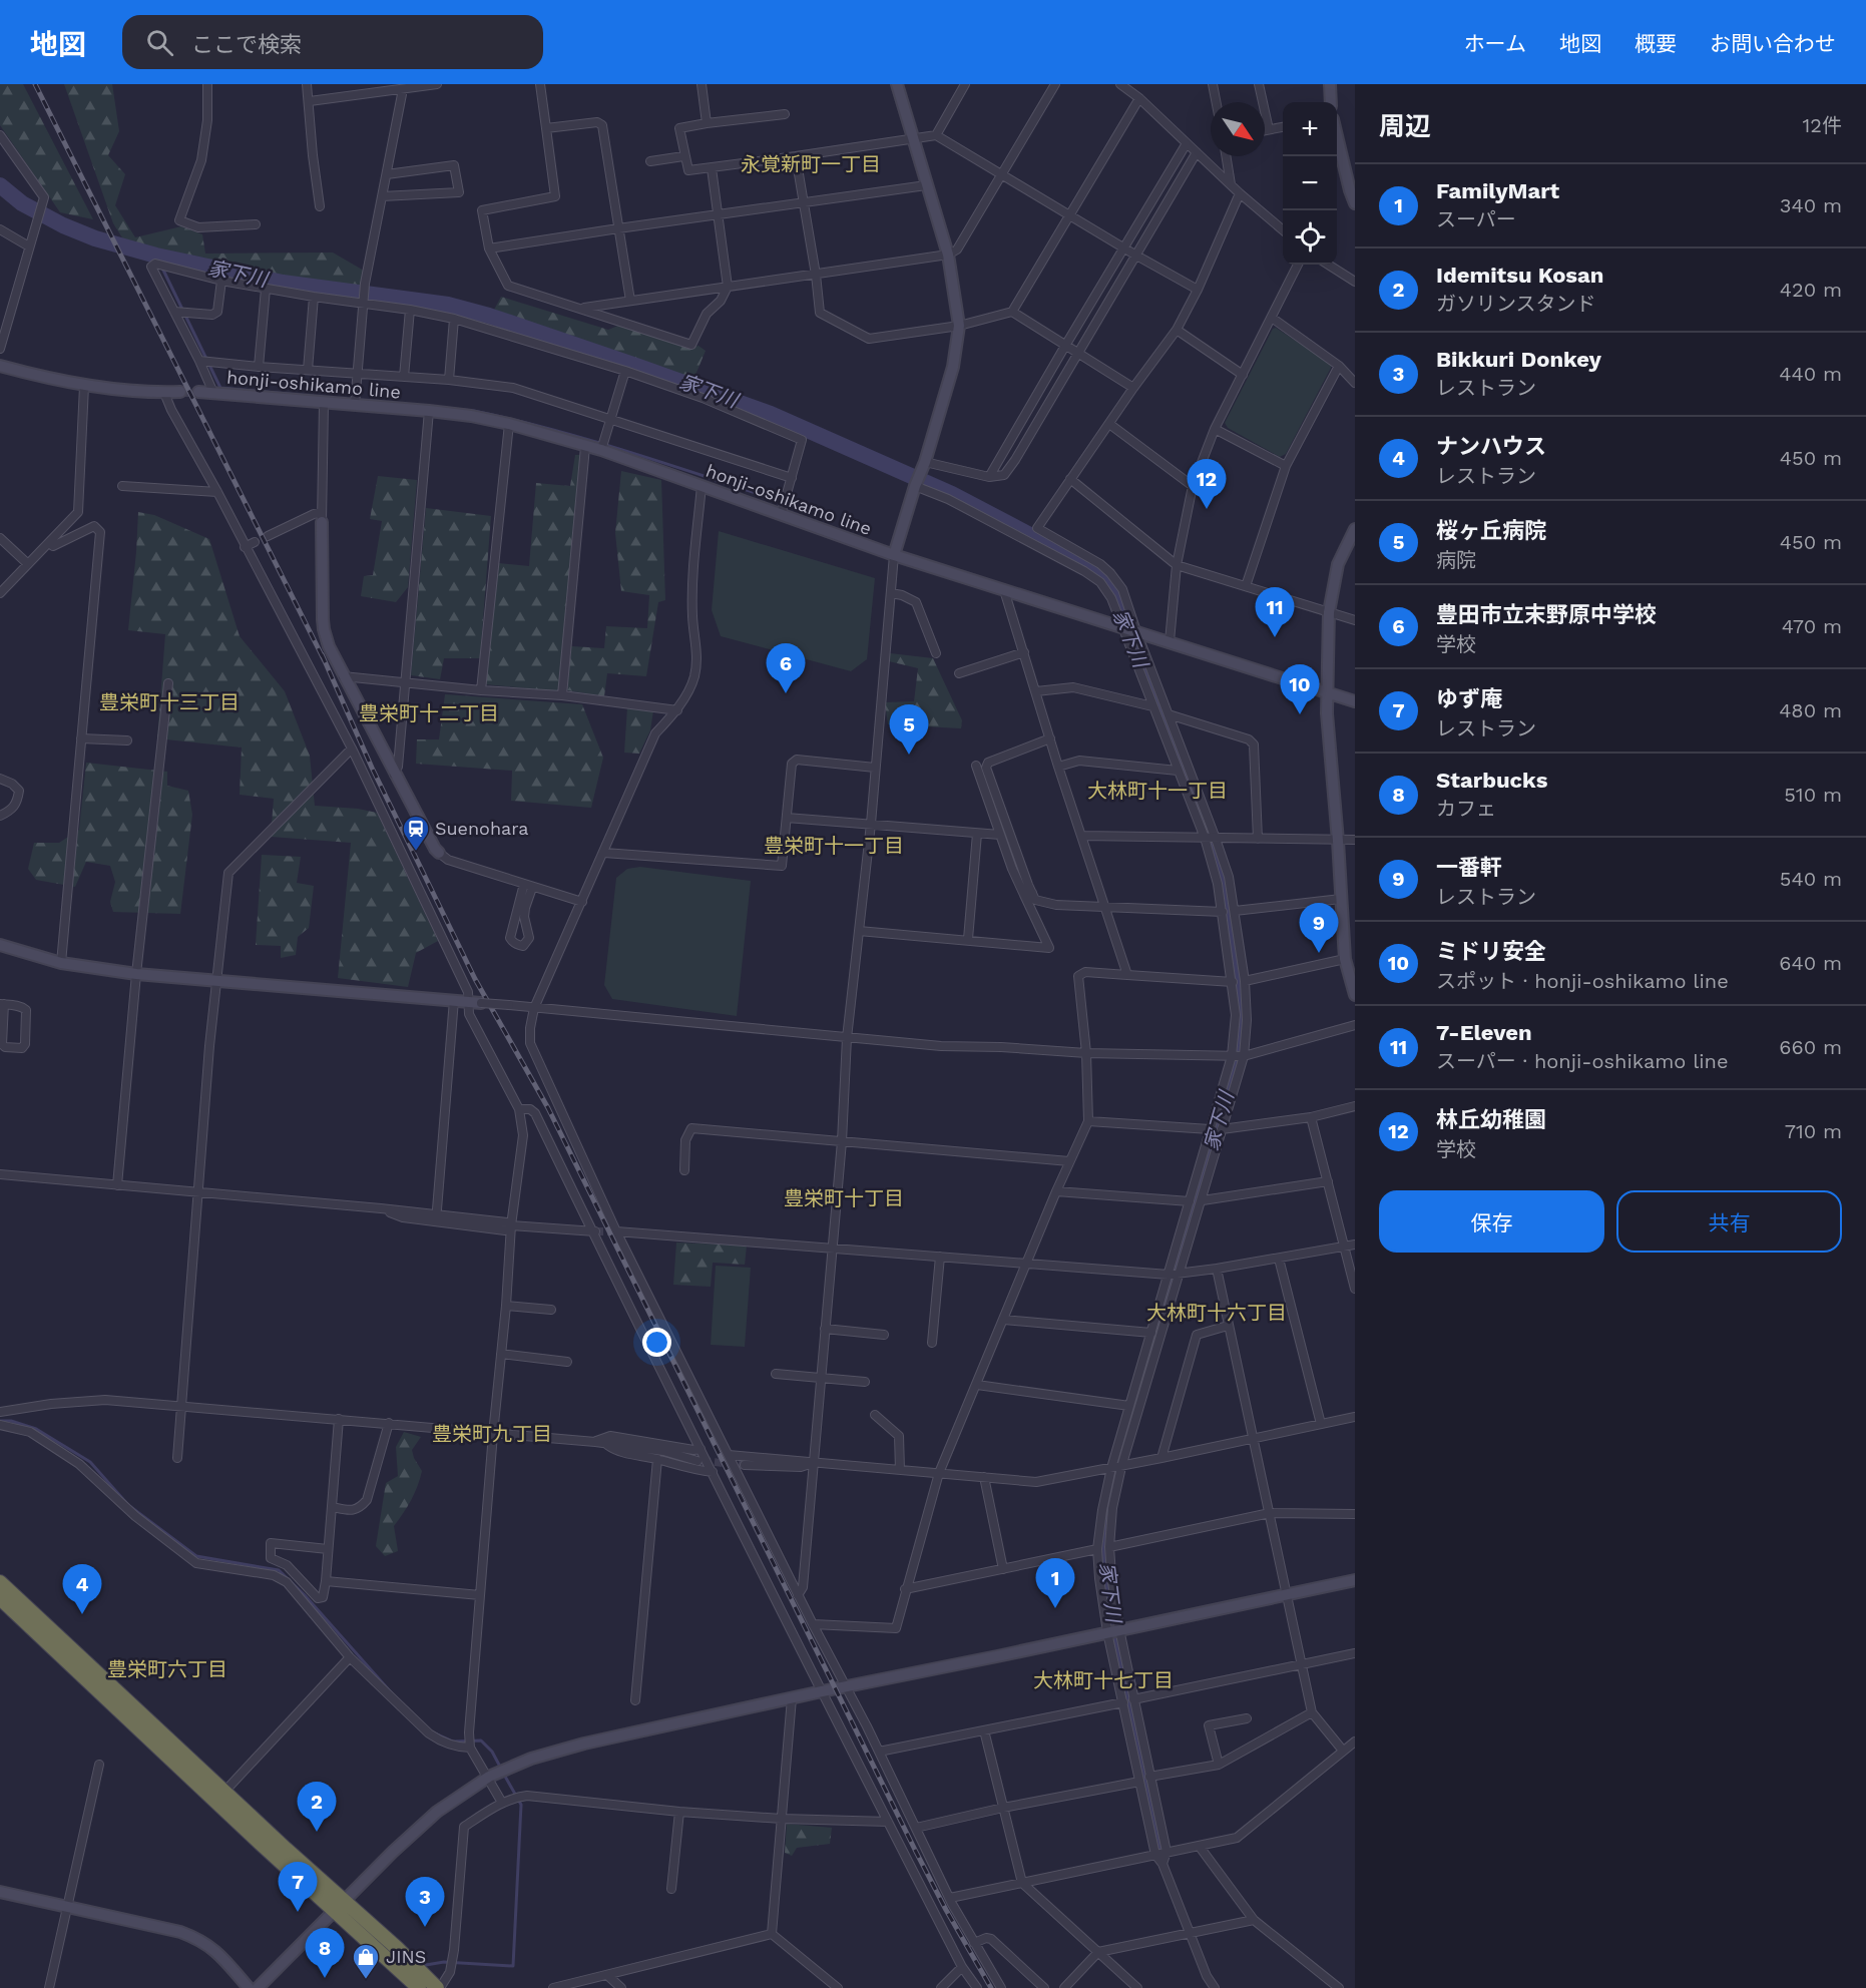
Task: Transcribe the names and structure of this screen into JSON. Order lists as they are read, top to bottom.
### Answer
{
  "streets": {
    "street": ["honji-oshikamo line"]
  },
  "districts": [
    "永覚新町一丁目",
    "豊栄町十三丁目",
    "豊栄町十二丁目",
    "大林町十一丁目",
    "豊栄町十一丁目",
    "豊栄町十丁目",
    "大林町十六丁目",
    "豊栄町九丁目",
    "豊栄町六丁目",
    "大林町十七丁目"
  ],
  "water": ["家下川"],
  "places": {
    "station": ["Suenohara"],
    "shop": ["JINS"]
  },
  "north": "bottom right",
  "page": {
    "header": "地図",
    "search": "ここで検索",
    "nav": [
      "ホーム",
      "地図",
      "概要",
      "お問い合わせ"
    ],
    "heading": ["周辺", "12件"],
    "map_buttons": ["+", "−"],
    "list": [
      {
        "mark": "1",
        "name": "FamilyMart",
        "note": "スーパー",
        "value": "340 m"
      },
      {
        "mark": "2",
        "name": "Idemitsu Kosan",
        "note": "ガソリンスタンド",
        "value": "420 m"
      },
      {
        "mark": "3",
        "name": "Bikkuri Donkey",
        "note": "レストラン",
        "value": "440 m"
      },
      {
        "mark": "4",
        "name": "ナンハウス",
        "note": "レストラン",
        "value": "450 m"
      },
      {
        "mark": "5",
        "name": "桜ヶ丘病院",
        "note": "病院",
        "value": "450 m"
      },
      {
        "mark": "6",
        "name": "豊田市立末野原中学校",
        "note": "学校",
        "value": "470 m"
      },
      {
        "mark": "7",
        "name": "ゆず庵",
        "note": "レストラン",
        "value": "480 m"
      },
      {
        "mark": "8",
        "name": "Starbucks",
        "note": "カフェ",
        "value": "510 m"
      },
      {
        "mark": "9",
        "name": "一番軒",
        "note": "レストラン",
        "value": "540 m"
      },
      {
        "mark": "10",
        "name": "ミドリ安全",
        "note": "スポット · honji-oshikamo line",
        "value": "640 m"
      },
      {
        "mark": "11",
        "name": "7-Eleven",
        "note": "スーパー · honji-oshikamo line",
        "value": "660 m"
      },
      {
        "mark": "12",
        "name": "林丘幼稚園",
        "note": "学校",
        "value": "710 m"
      }
    ],
    "pins": [
      "12",
      "11",
      "6",
      "10",
      "5",
      "9",
      "1",
      "4",
      "2",
      "7",
      "3",
      "8"
    ],
    "buttons": ["保存", "共有"]
  }
}
